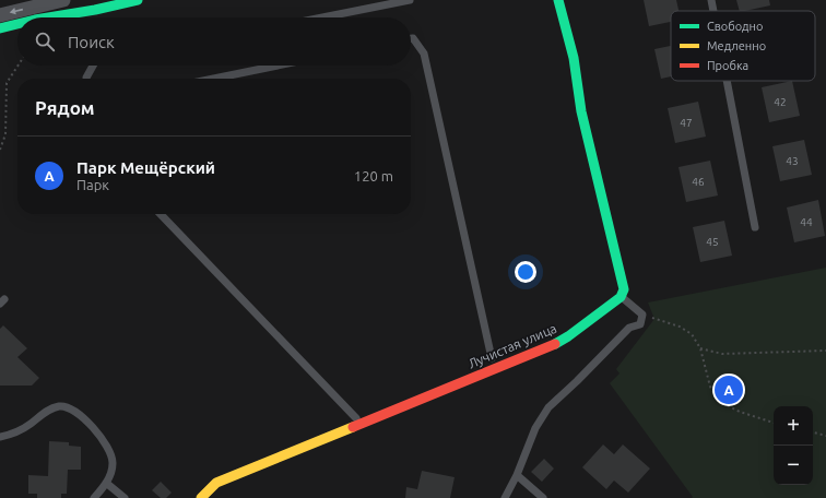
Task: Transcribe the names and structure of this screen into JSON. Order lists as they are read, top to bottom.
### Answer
{
  "streets": {
    "street": ["Лучистая улица"]
  },
  "house_numbers": [
    "42",
    "47",
    "43",
    "46",
    "44",
    "45"
  ],
  "legend": ["Свободно", "Медленно", "Пробка"],
  "page": {
    "search": "Поиск",
    "heading": "Рядом",
    "list": [
      {
        "mark": "A",
        "name": "Парк Мещёрский",
        "note": "Парк",
        "value": "120 m"
      }
    ],
    "pins": "A",
    "map_buttons": ["+", "−"]
  }
}
